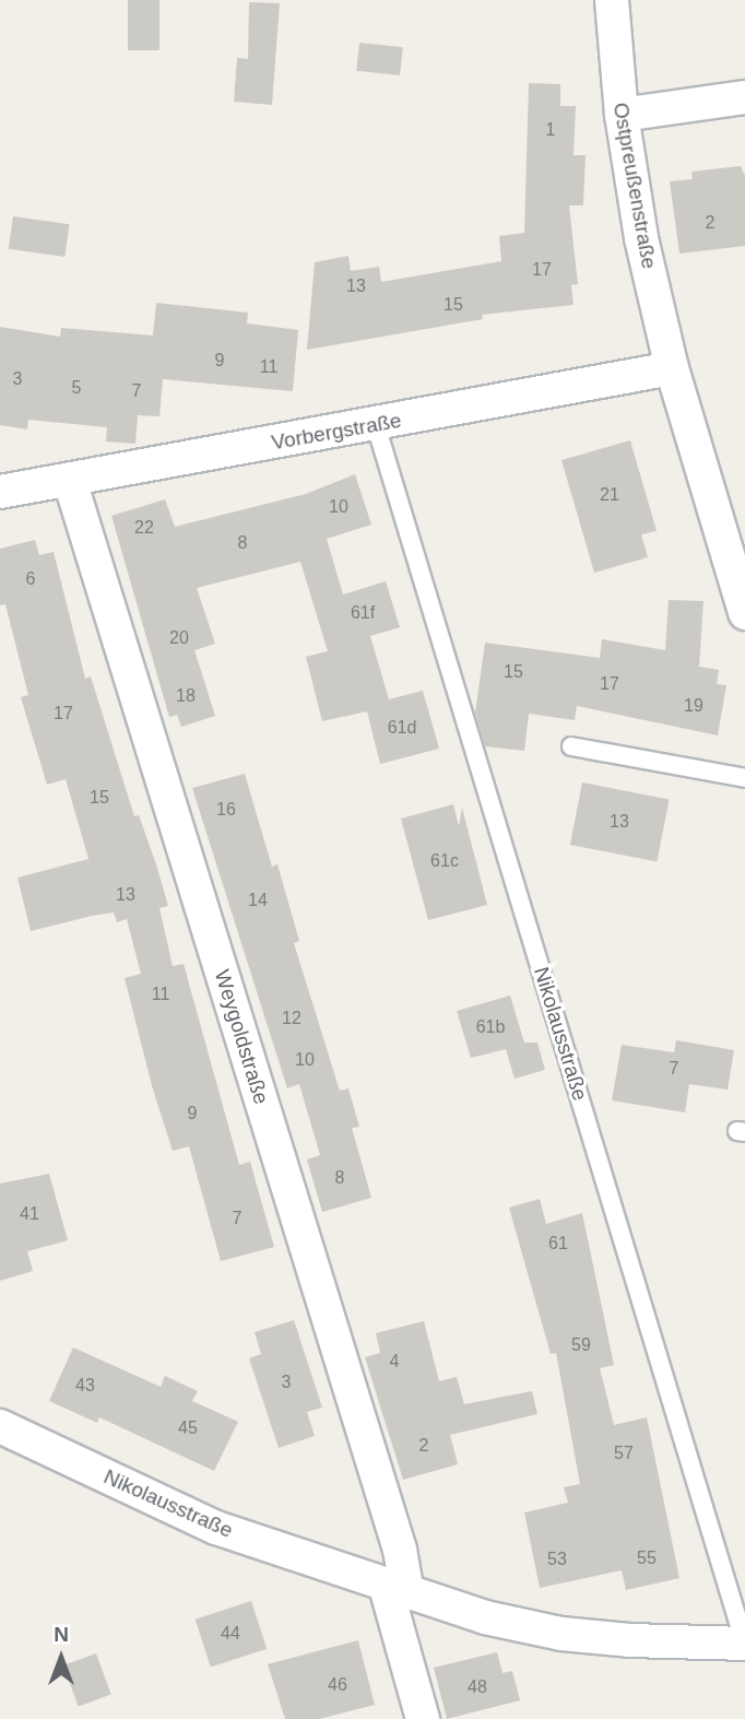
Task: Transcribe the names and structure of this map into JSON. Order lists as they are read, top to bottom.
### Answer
{
  "streets": {
    "street": [
      "Ostpreußenstraße",
      "Vorbergstraße",
      "Nikolausstraße",
      "Weygoldstraße"
    ]
  },
  "crossings": [
    ["Ostpreußenstraße", "Vorbergstraße"],
    ["Vorbergstraße", "Nikolausstraße"],
    ["Vorbergstraße", "Weygoldstraße"],
    ["Nikolausstraße", "Weygoldstraße"]
  ],
  "house_numbers": [
    "1",
    "2",
    "17",
    "13",
    "15",
    "9",
    "11",
    "3",
    "5",
    "7",
    "21",
    "10",
    "22",
    "8",
    "6",
    "61f",
    "20",
    "15",
    "17",
    "18",
    "19",
    "17",
    "61d",
    "15",
    "16",
    "13",
    "61c",
    "13",
    "14",
    "11",
    "12",
    "61b",
    "10",
    "7",
    "9",
    "8",
    "41",
    "7",
    "61",
    "59",
    "4",
    "3",
    "43",
    "45",
    "2",
    "57",
    "55",
    "53",
    "44",
    "46",
    "48"
  ],
  "north": "top"
}
